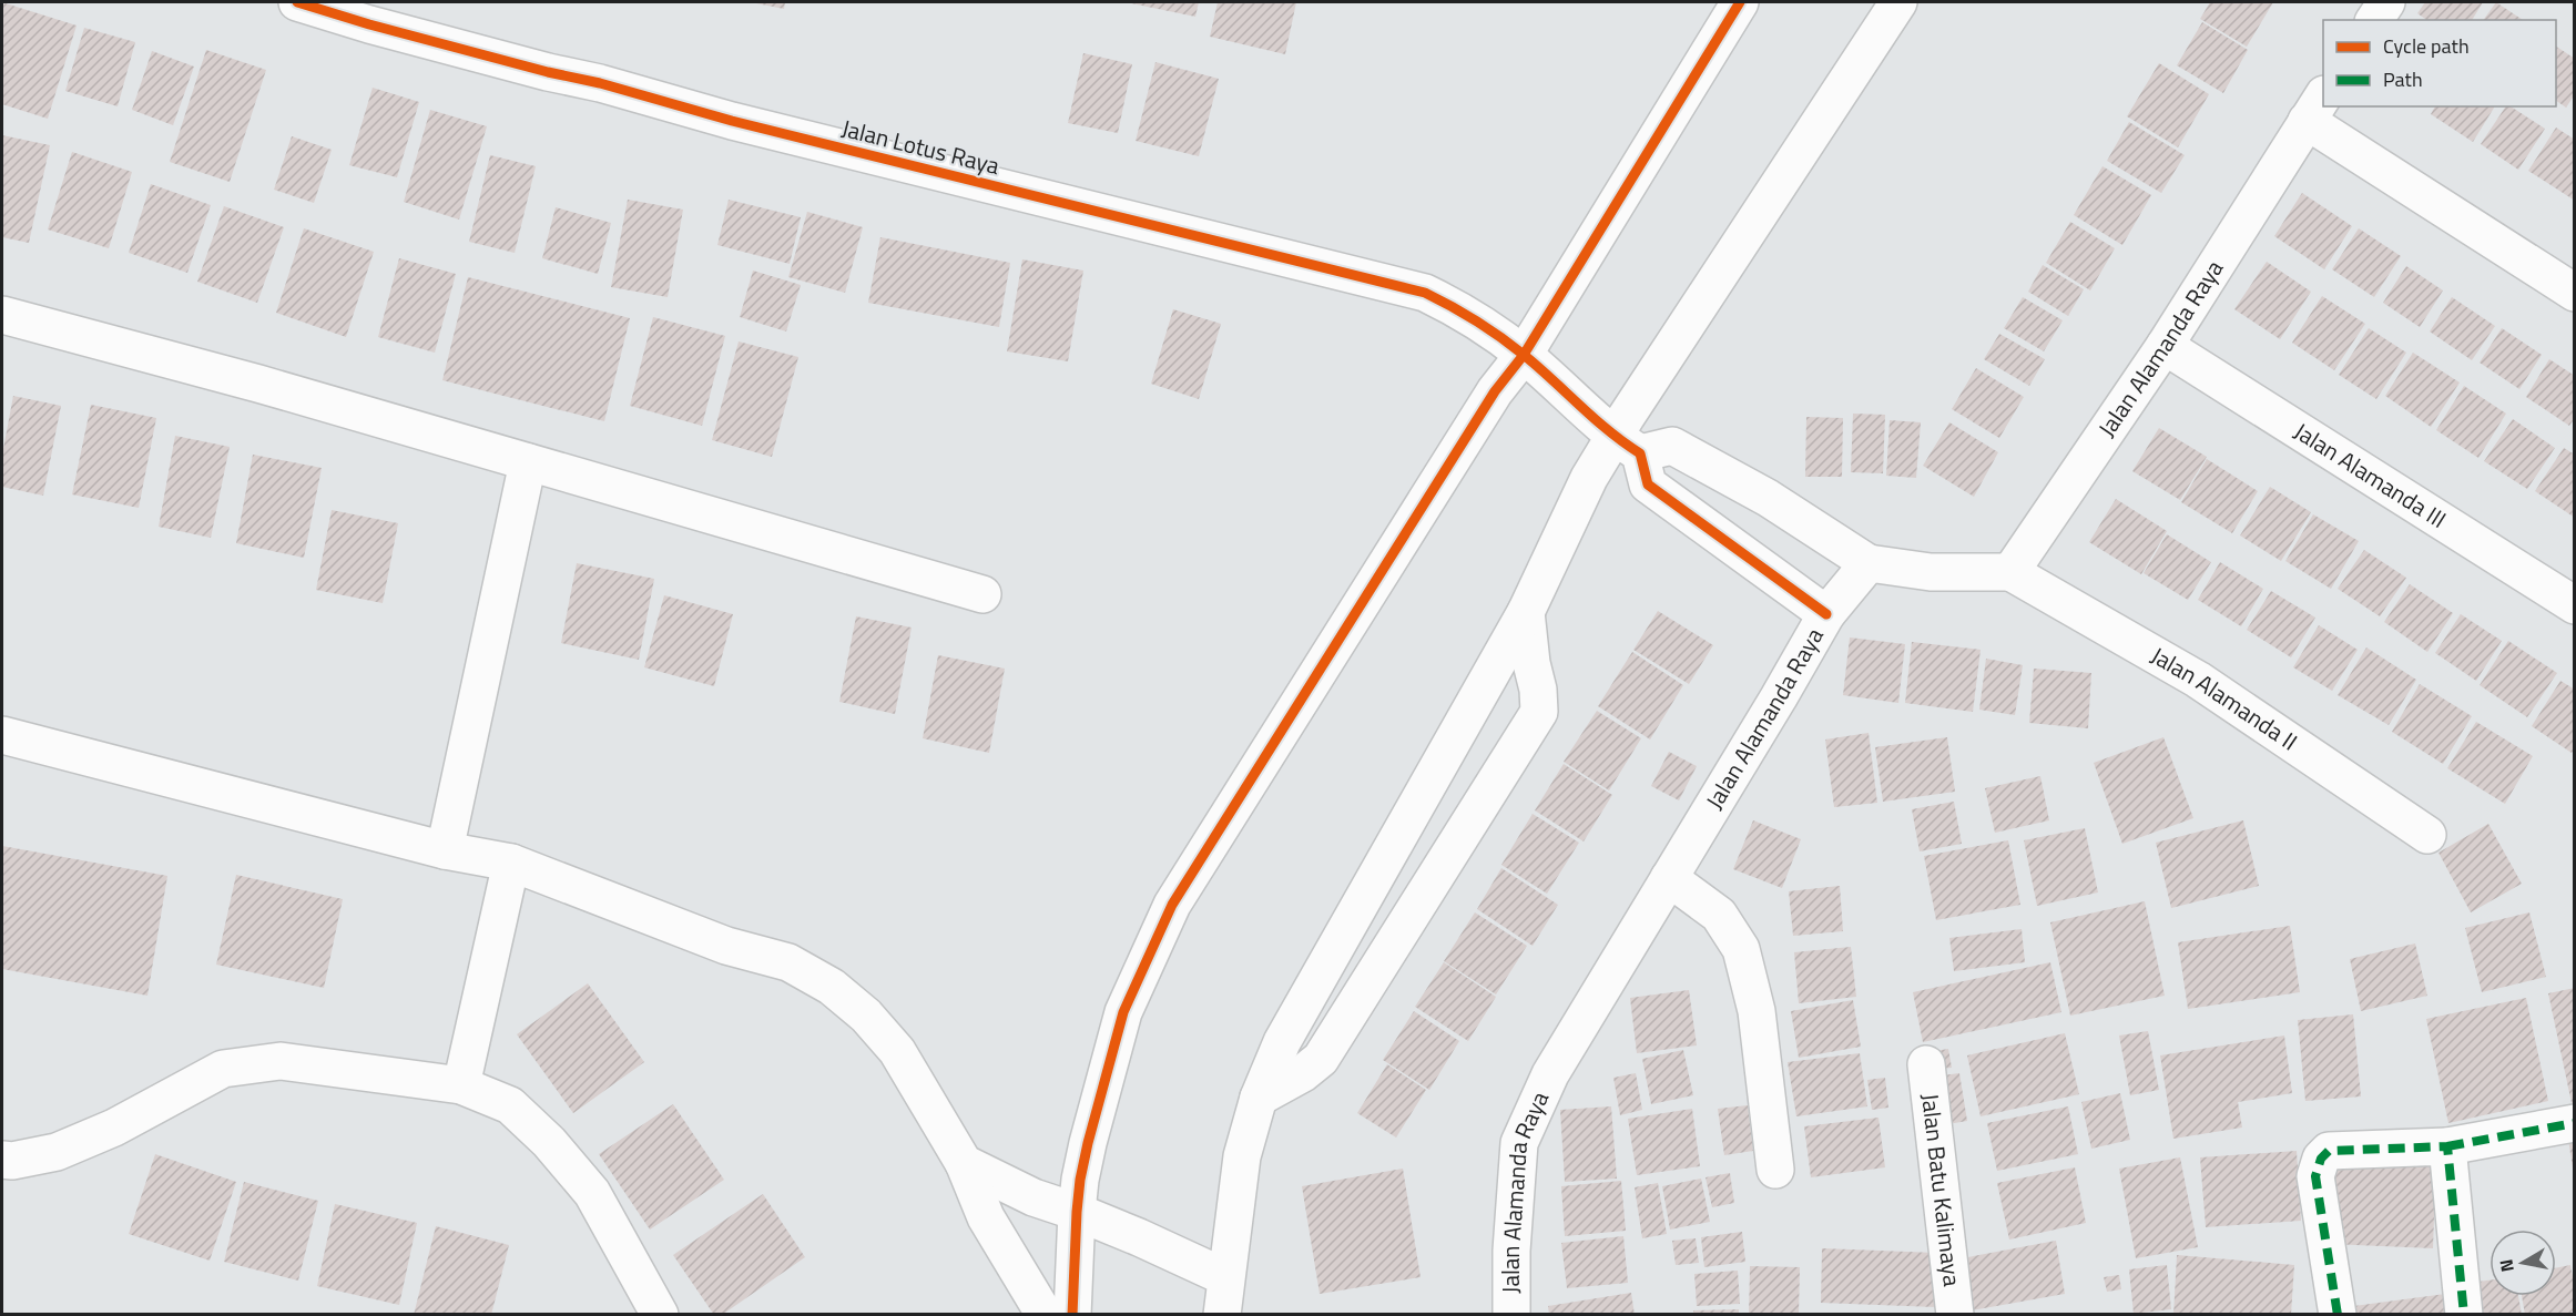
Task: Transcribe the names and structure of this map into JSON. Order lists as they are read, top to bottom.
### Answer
{
  "streets": {
    "street": [
      "Jalan Lotus Raya",
      "Jalan Alamanda Raya",
      "Jalan Alamanda III",
      "Jalan Alamanda II",
      "Jalan Batu Kalimaya"
    ]
  },
  "crossings": [
    ["Jalan Alamanda Raya", "Jalan Alamanda III"],
    ["Jalan Alamanda Raya", "Jalan Alamanda II"]
  ],
  "legend": ["Cycle path", "Path"],
  "north": "left"
}
